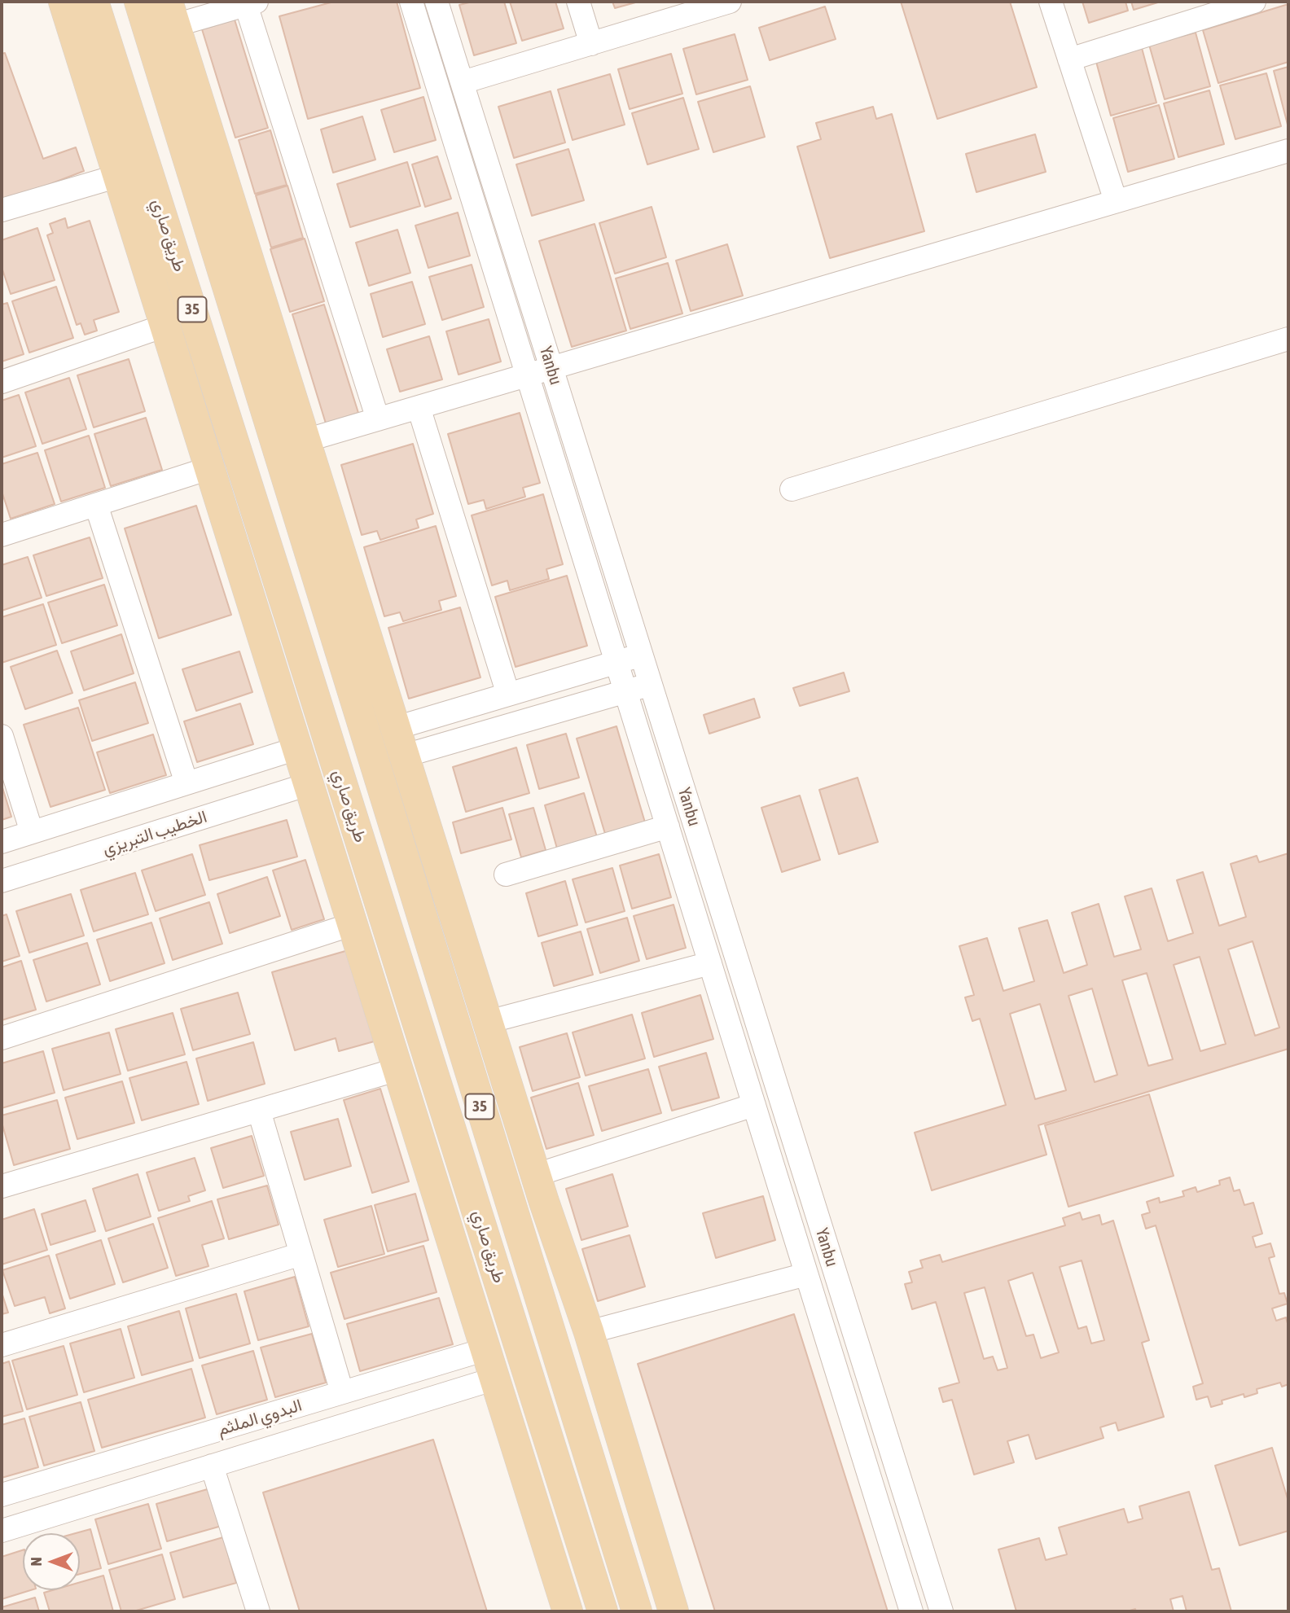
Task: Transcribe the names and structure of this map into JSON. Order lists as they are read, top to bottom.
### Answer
{
  "streets": {
    "main road": ["طريق صاري", "35"],
    "street": ["Yanbu", "الخطيب التبريزي", "البدوي الملثم"]
  },
  "north": "left"
}
